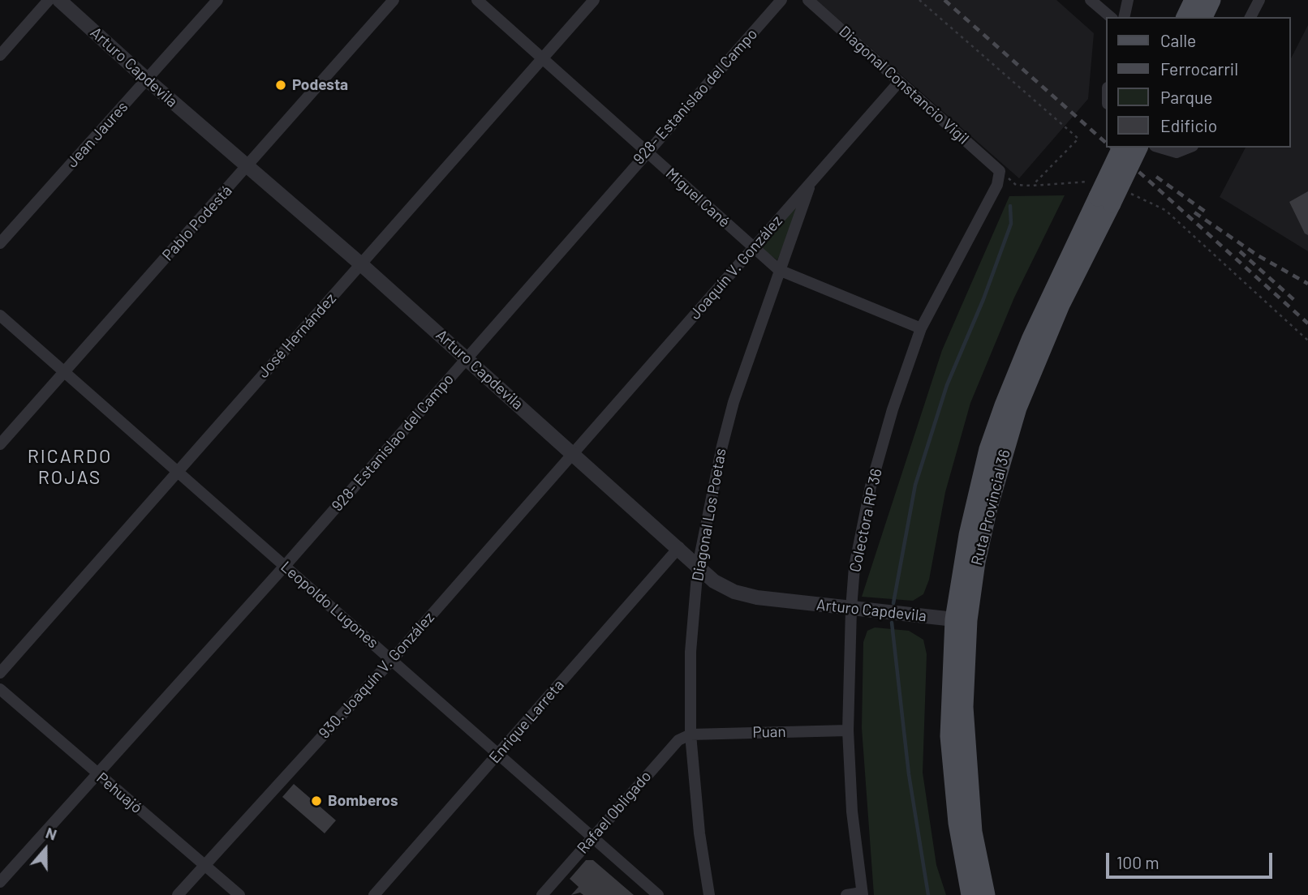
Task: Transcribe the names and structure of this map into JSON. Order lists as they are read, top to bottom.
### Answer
{
  "streets": {
    "main road": ["Ruta Provincial 36"],
    "street": [
      "Arturo Capdevila",
      "Diagonal Constancio Vigil",
      "928- Estanislao del Campo",
      "Jean Jaures",
      "Miguel Cané",
      "Pablo Podestá",
      "Joaquín V. González",
      "José Hernández",
      "Diagonal Los Poetas",
      "Colectora RP 36",
      "Leopoldo Lugones",
      "930. Joaquín V. González",
      "Enrique Larreta",
      "Puan",
      "Pehuajó",
      "Rafael Obligado"
    ]
  },
  "crossings": [
    ["Arturo Capdevila", "928- Estanislao del Campo"],
    ["Arturo Capdevila", "Jean Jaures"],
    ["Arturo Capdevila", "Pablo Podestá"],
    ["Arturo Capdevila", "Joaquín V. González"],
    ["Arturo Capdevila", "José Hernández"],
    ["Arturo Capdevila", "Ruta Provincial 36"],
    ["Arturo Capdevila", "Diagonal Los Poetas"],
    ["Arturo Capdevila", "Colectora RP 36"],
    ["Arturo Capdevila", "930. Joaquín V. González"],
    ["Arturo Capdevila", "Enrique Larreta"],
    ["Diagonal Constancio Vigil", "Joaquín V. González"],
    ["Diagonal Constancio Vigil", "Colectora RP 36"],
    ["928- Estanislao del Campo", "Miguel Cané"],
    ["928- Estanislao del Campo", "Leopoldo Lugones"],
    ["928- Estanislao del Campo", "Pehuajó"],
    ["Miguel Cané", "Joaquín V. González"],
    ["Miguel Cané", "José Hernández"],
    ["Miguel Cané", "Diagonal Los Poetas"],
    ["Miguel Cané", "Colectora RP 36"],
    ["Pablo Podestá", "Leopoldo Lugones"],
    ["Joaquín V. González", "Diagonal Los Poetas"],
    ["Joaquín V. González", "930. Joaquín V. González"],
    ["José Hernández", "Leopoldo Lugones"],
    ["Diagonal Los Poetas", "Puan"],
    ["Diagonal Los Poetas", "Rafael Obligado"],
    ["Colectora RP 36", "Puan"],
    ["Leopoldo Lugones", "930. Joaquín V. González"],
    ["Leopoldo Lugones", "Enrique Larreta"],
    ["Leopoldo Lugones", "Rafael Obligado"],
    ["930. Joaquín V. González", "Pehuajó"],
    ["Puan", "Rafael Obligado"]
  ],
  "districts": ["RICARDO ROJAS"],
  "places": ["Podesta", "Bomberos"],
  "legend": [
    "Calle",
    "Ferrocarril",
    "Parque",
    "Edificio"
  ],
  "scale_bar": "100 m",
  "north": "top"
}
